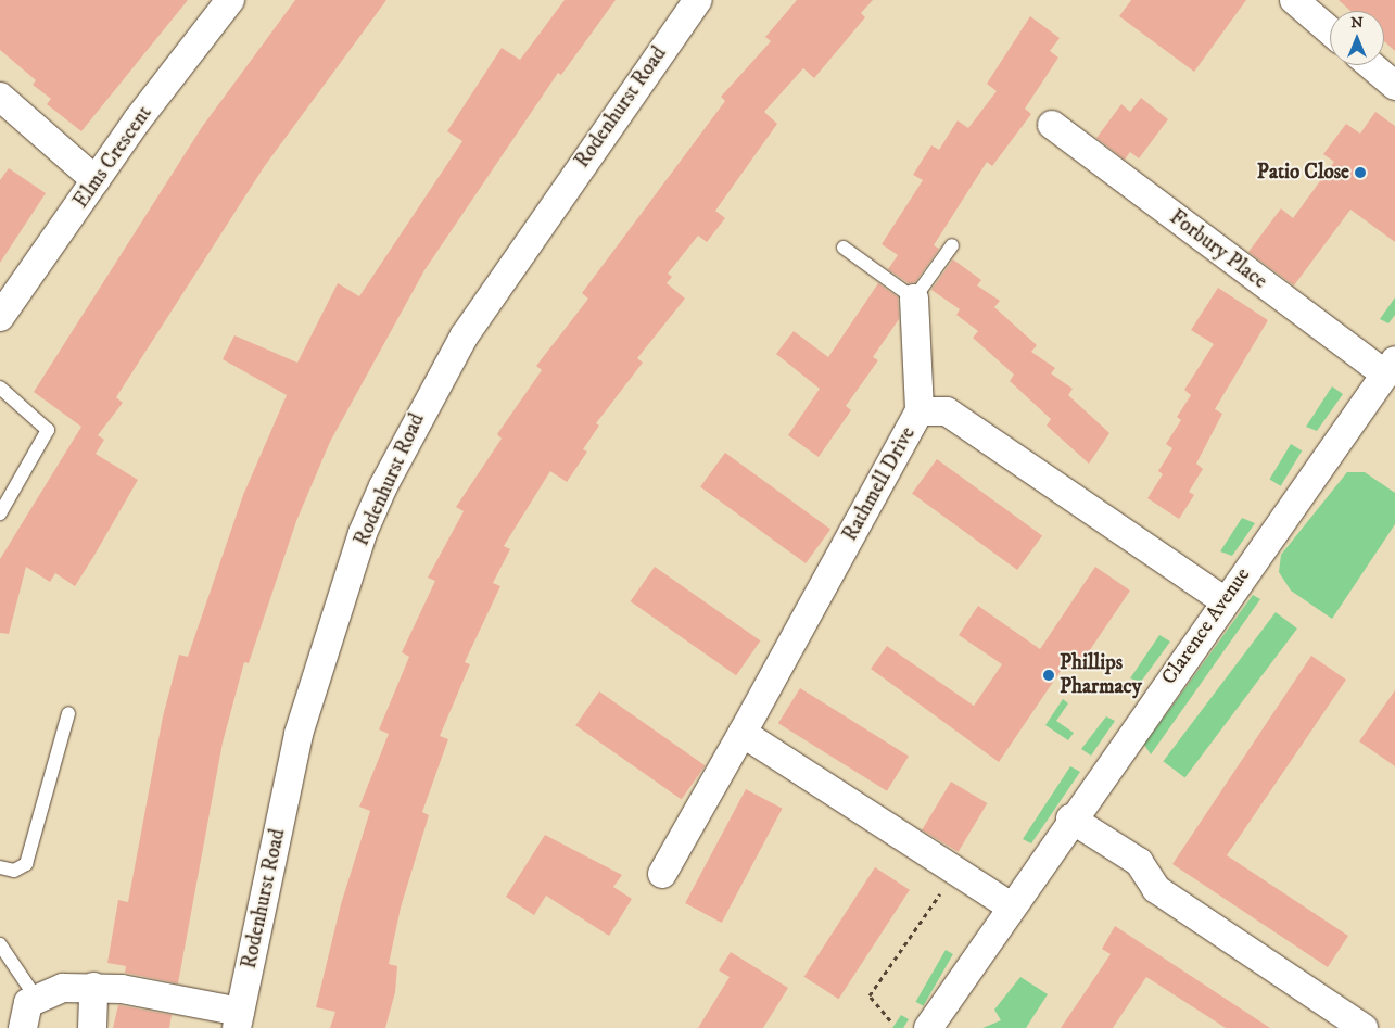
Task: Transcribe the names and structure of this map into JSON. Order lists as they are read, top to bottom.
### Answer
{
  "streets": {
    "street": [
      "Rodenhurst Road",
      "Elms Crescent",
      "Forbury Place",
      "Rathmell Drive",
      "Clarence Avenue"
    ]
  },
  "crossings": [
    ["Forbury Place", "Clarence Avenue"],
    ["Rathmell Drive", "Clarence Avenue"]
  ],
  "places": ["Patio Close", "Phillips Pharmacy"],
  "north": "top"
}
